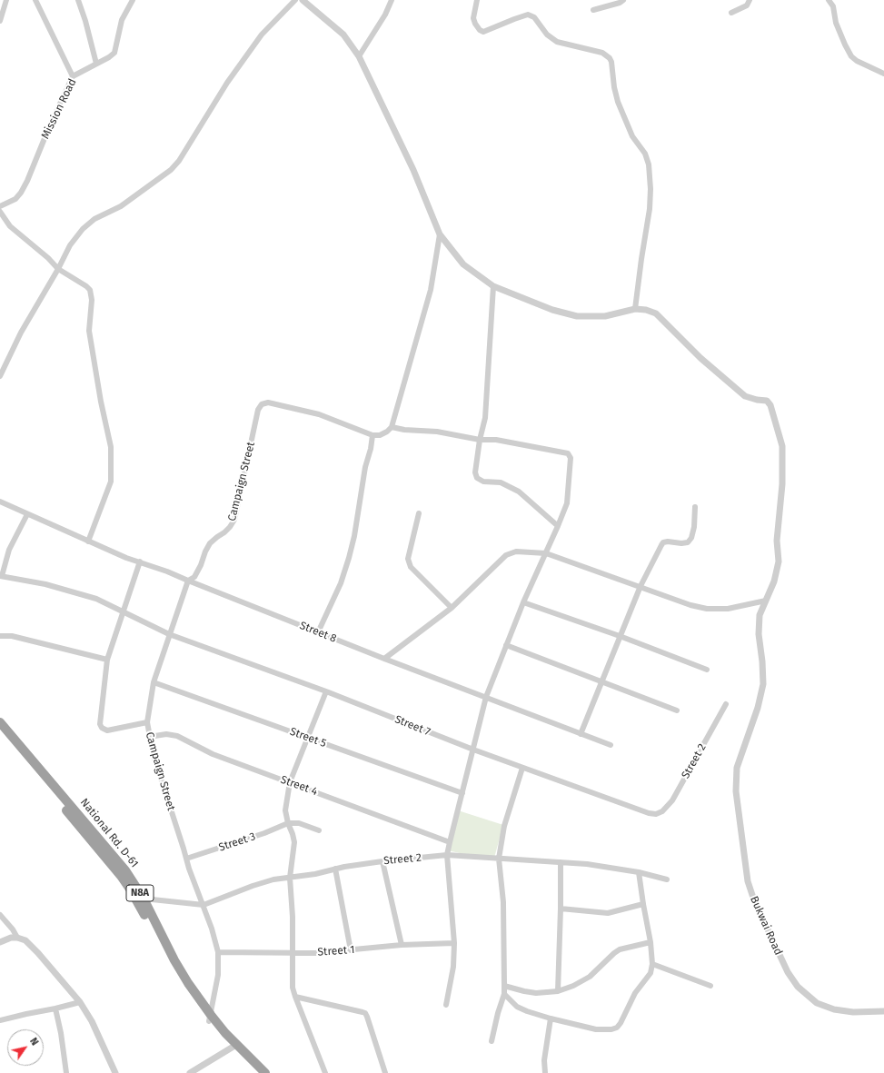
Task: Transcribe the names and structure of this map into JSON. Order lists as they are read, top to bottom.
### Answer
{
  "streets": {
    "highway": ["National Rd. D-61", "N8A"],
    "street": [
      "Mission Road",
      "Campaign Street",
      "Street 8",
      "Street 7",
      "Street 5",
      "Street 2",
      "Street 4",
      "Street 3",
      "Bukwai Road",
      "Street 1"
    ]
  },
  "crossings": [
    ["Campaign Street", "Street 8"],
    ["Campaign Street", "Street 7"],
    ["Campaign Street", "Street 5"],
    ["Campaign Street", "Street 2"],
    ["Campaign Street", "Street 4"],
    ["Campaign Street", "National Rd. D-61"],
    ["Campaign Street", "Street 3"],
    ["Campaign Street", "Street 1"],
    ["Street 7", "Street 2"],
    ["Street 2", "National Rd. D-61"]
  ],
  "north": "top right"
}
